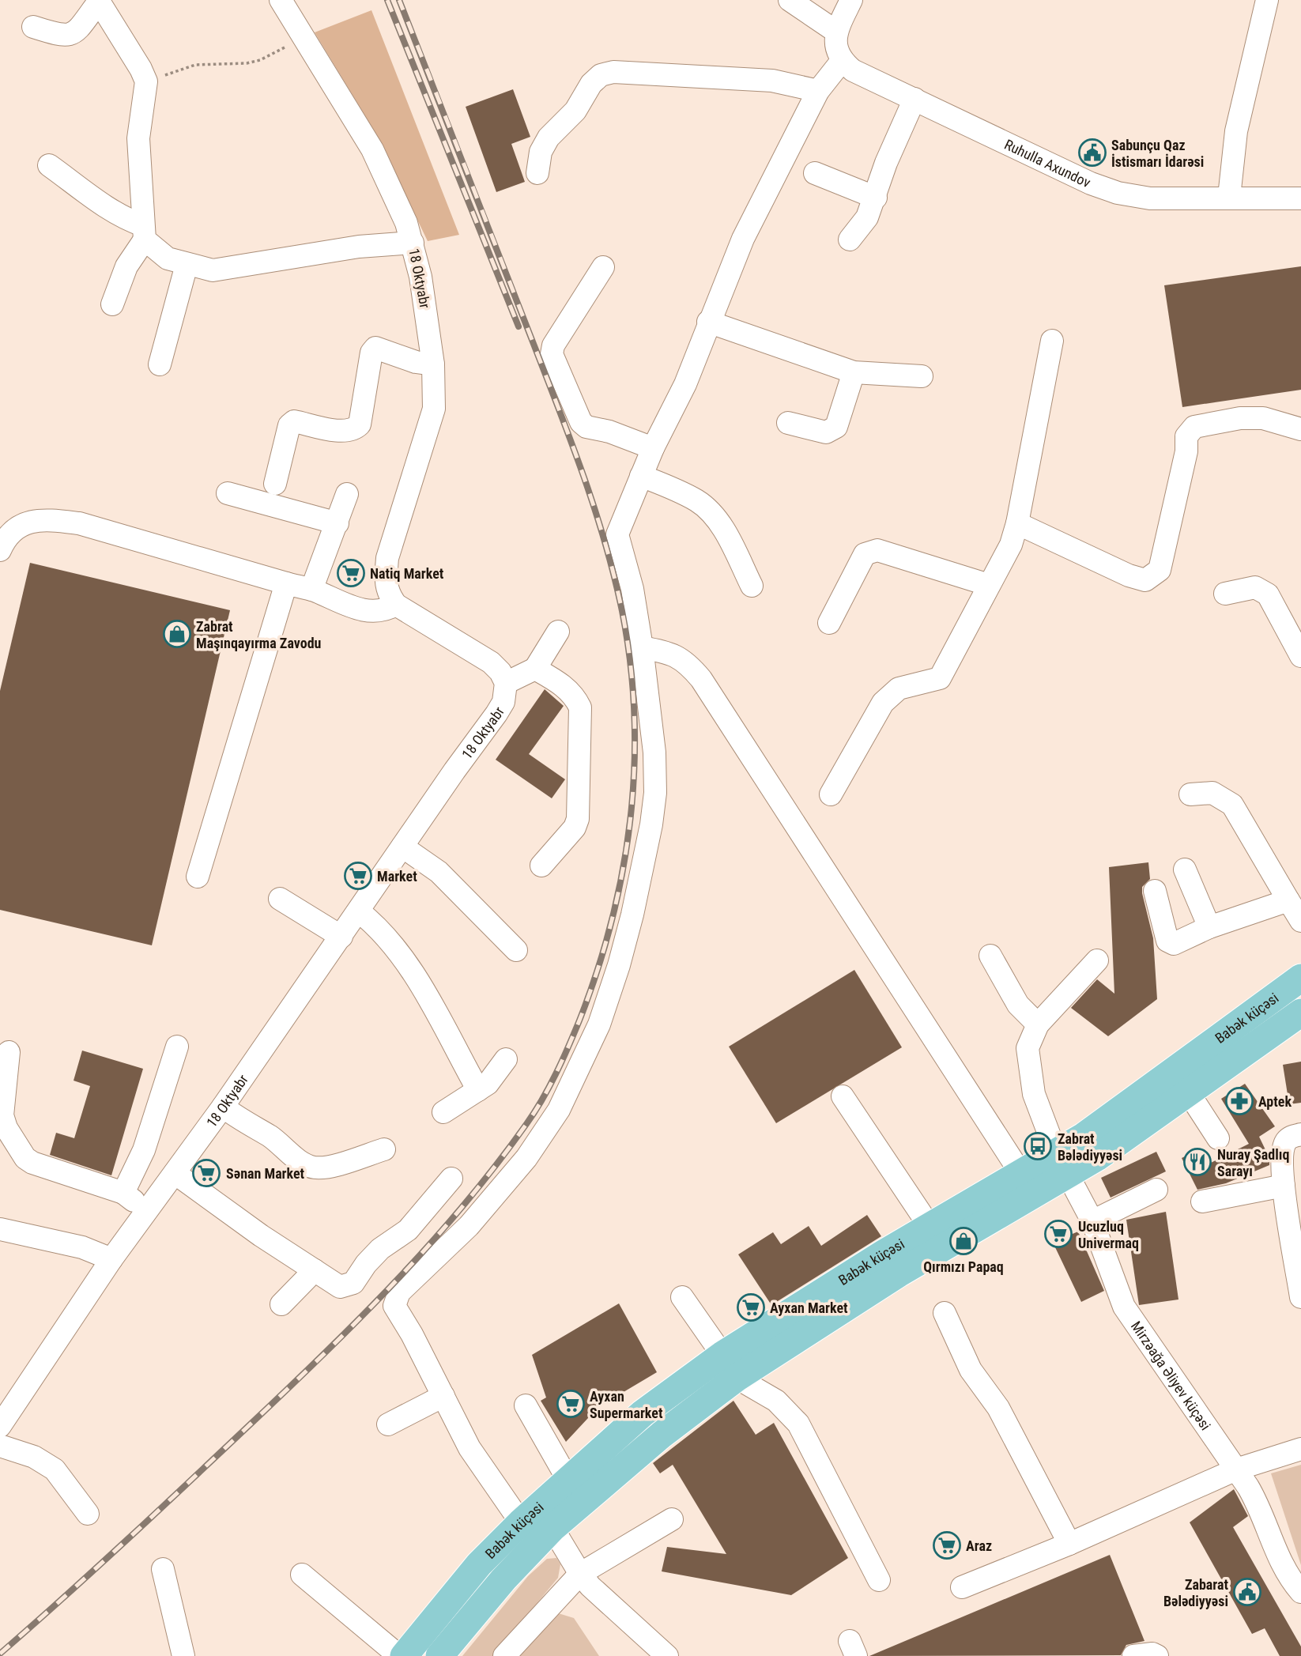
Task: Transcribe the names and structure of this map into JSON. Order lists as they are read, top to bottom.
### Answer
{
  "streets": {
    "main road": ["Babək küçəsi"],
    "street": ["Ruhulla Axundov", "18 Oktyabr", "Mirzəağa Əliyev küçəsi"]
  },
  "crossings": [
    ["Babək küçəsi", "Mirzəağa Əliyev küçəsi"]
  ],
  "places": {
    "public building": ["Sabunçu Qaz İstismarı İdarəsi", "Zabarat Bələdiyyəsi"],
    "supermarket": [
      "Natiq Market",
      "Market",
      "Sənan Market",
      "Ucuzluq Univermaq",
      "Ayxan Market",
      "Ayxan Supermarket",
      "Araz"
    ],
    "shop": ["Zabrat Maşınqayırma Zavodu", "Qırmızı Papaq"],
    "pharmacy": ["Aptek"],
    "bus stop": ["Zabrat Bәlәdiyyәsi"],
    "restaurant": ["Nuray Şadlıq Sarayı"]
  }
}
